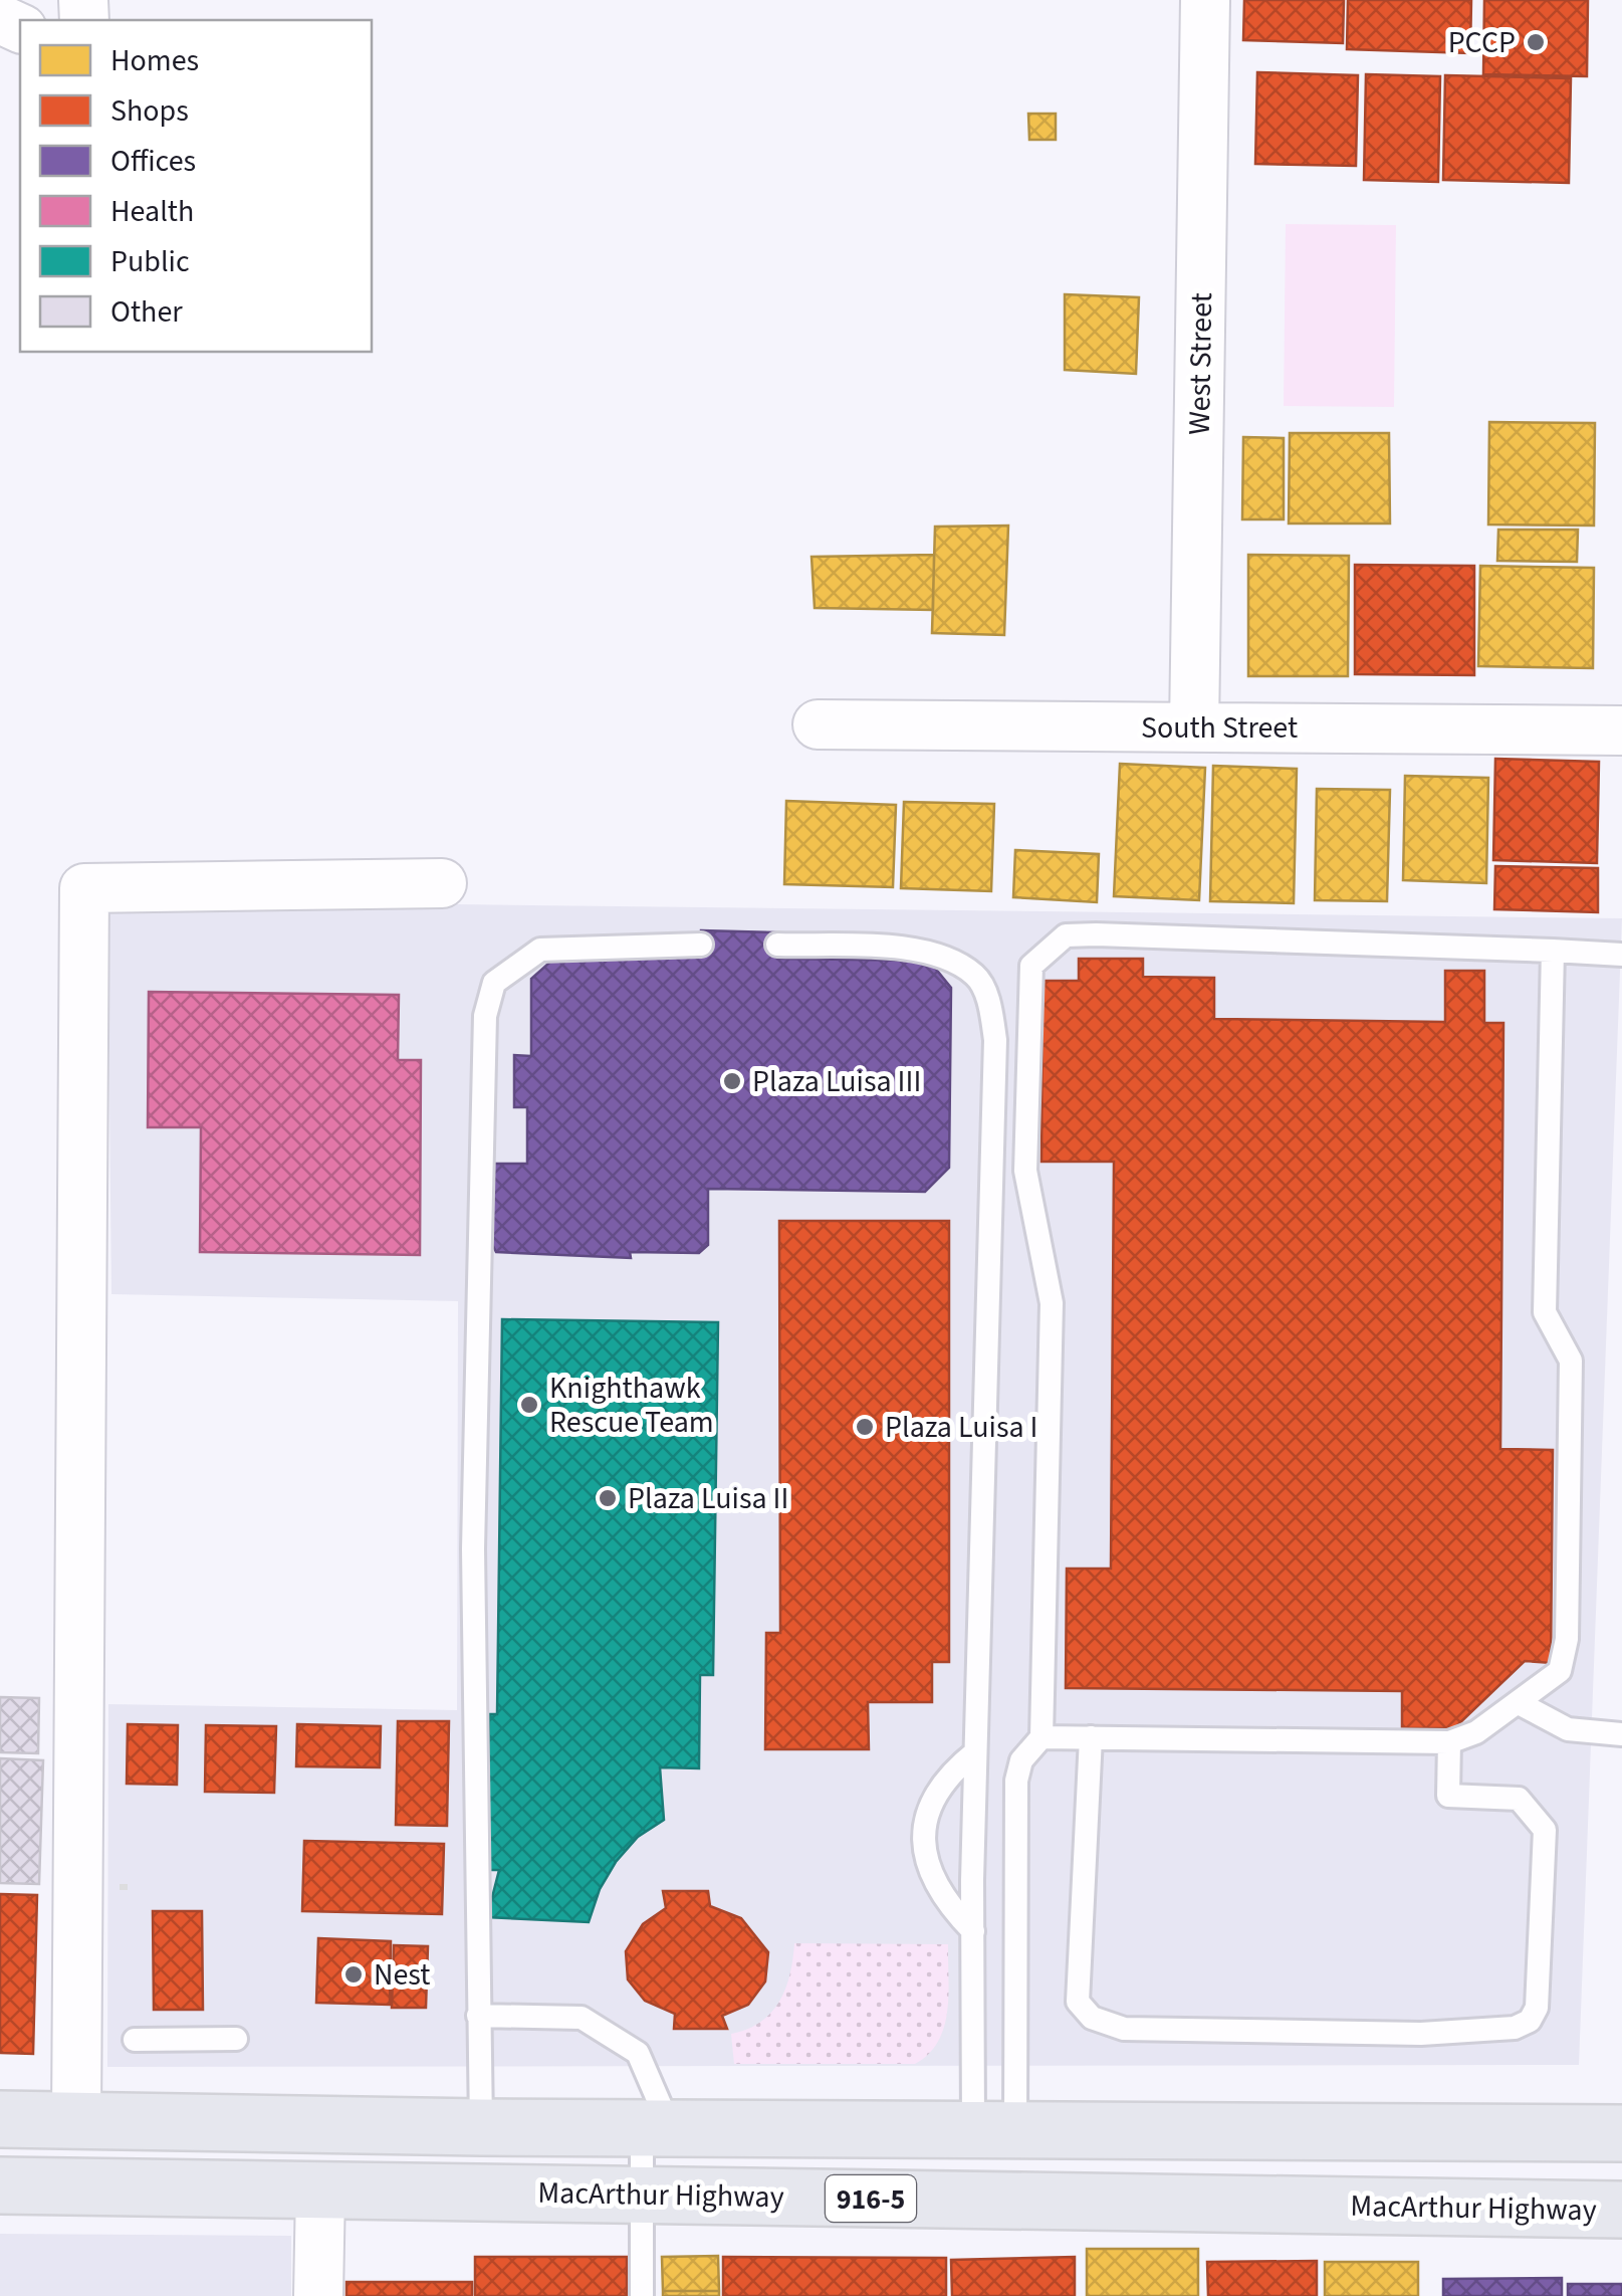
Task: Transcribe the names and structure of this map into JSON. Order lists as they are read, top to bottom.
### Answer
{
  "streets": {
    "main road": ["MacArthur Highway", "916-5"],
    "street": ["West Street", "South Street"]
  },
  "crossings": [
    ["West Street", "South Street"]
  ],
  "places": [
    "PCCP",
    "Plaza Luisa III",
    "Knighthawk Rescue Team",
    "Plaza Luisa I",
    "Plaza Luisa II",
    "Nest"
  ],
  "legend": [
    "Homes",
    "Shops",
    "Offices",
    "Health",
    "Public",
    "Other"
  ]
}
